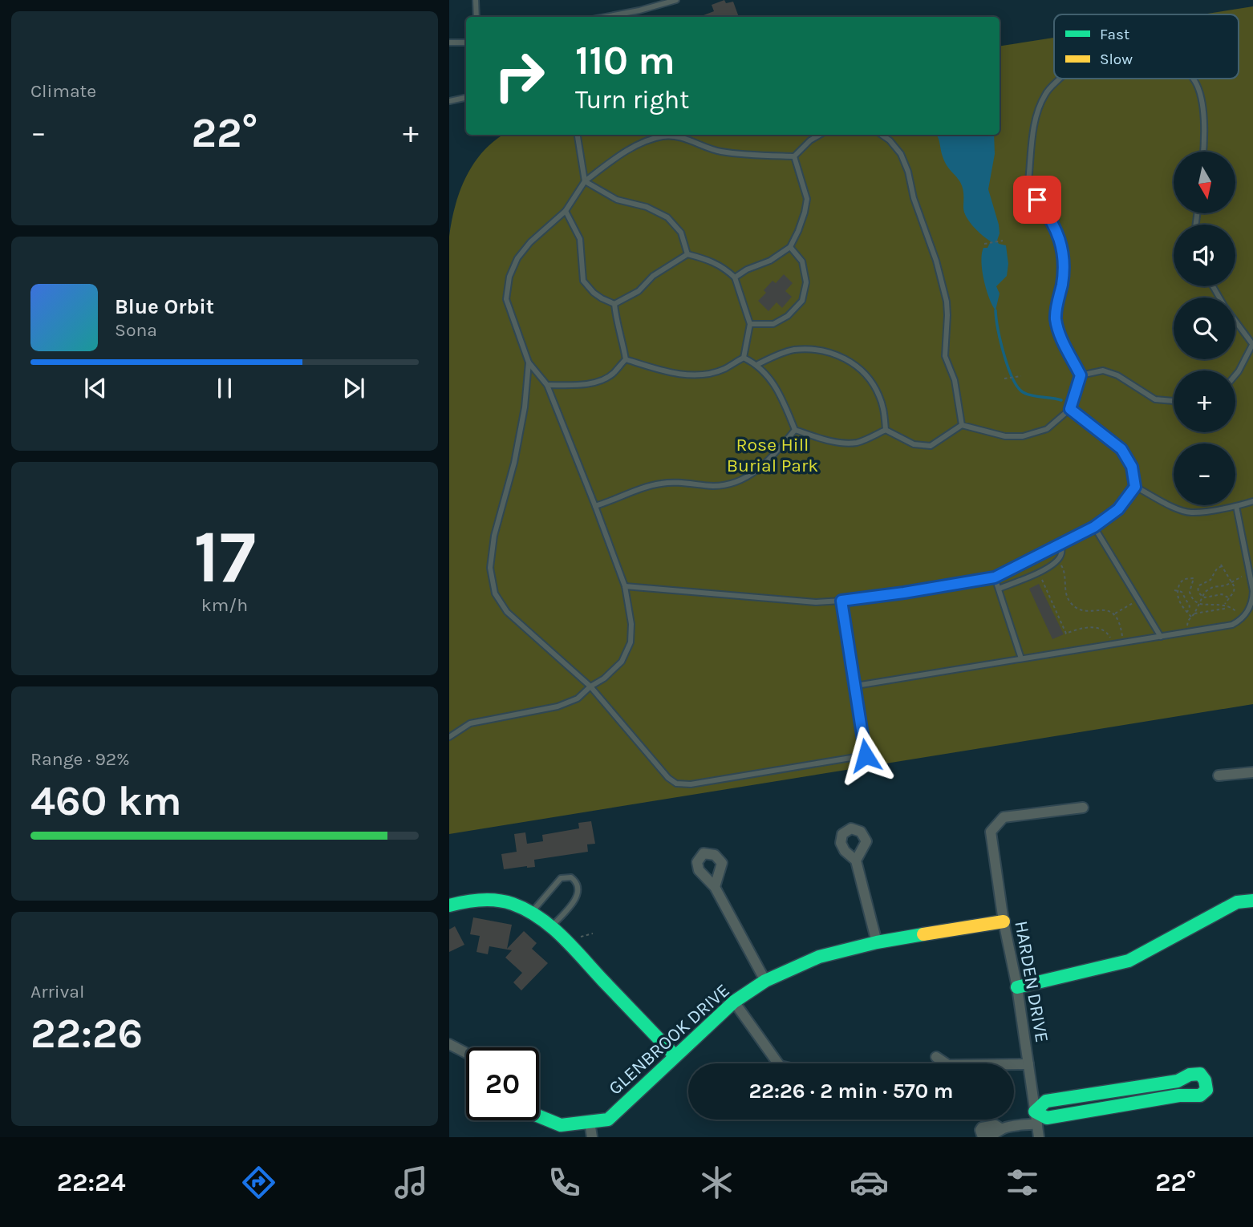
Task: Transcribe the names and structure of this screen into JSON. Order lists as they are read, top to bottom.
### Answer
{
  "streets": {
    "street": ["HARDEN DRIVE", "GLENBROOK DRIVE"]
  },
  "crossings": [
    ["HARDEN DRIVE", "GLENBROOK DRIVE"]
  ],
  "parks": ["Rose Hill Burial Park"],
  "legend": ["Fast", "Slow"],
  "north": "bottom",
  "page": {
    "tile": [
      "Climate",
      ["17", "km/h"],
      ["Range · 92%", "460 km"],
      ["Arrival", "22:26"]
    ],
    "turn": ["110 m", "Turn right"],
    "heat": ["−", "22°", "+"],
    "map_buttons": ["+", "−"],
    "song": ["Blue Orbit", "Sona"],
    "limit": "20",
    "trip": "22:26 · 2 min · 570 m",
    "tabs": ["22:24", "22°"]
  }
}
